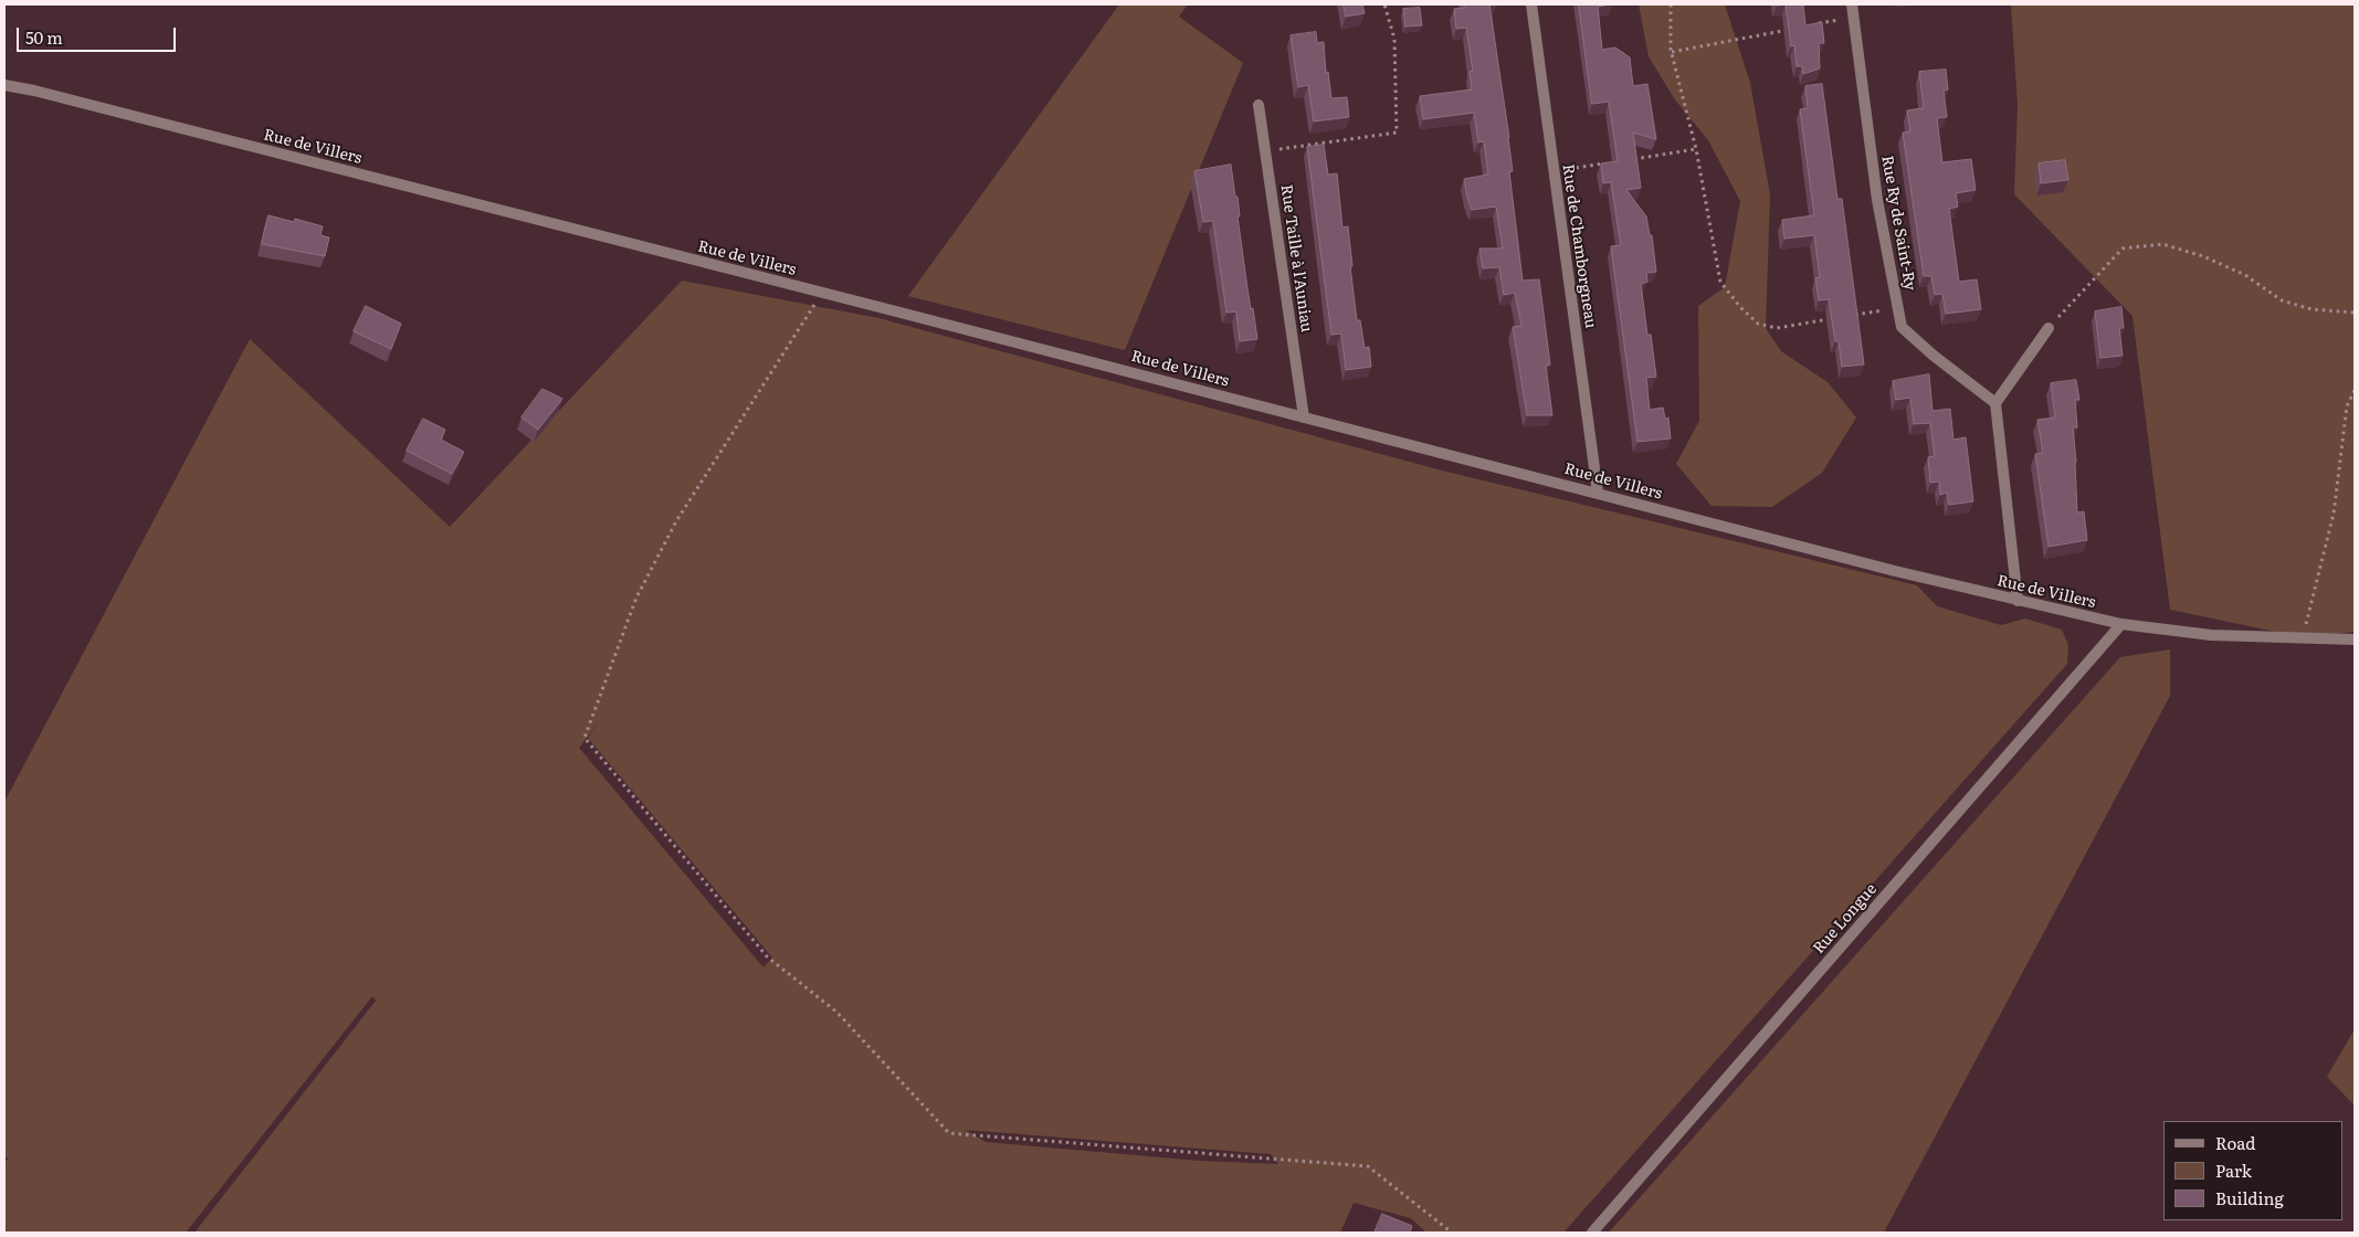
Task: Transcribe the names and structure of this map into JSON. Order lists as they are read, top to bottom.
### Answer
{
  "streets": {
    "street": [
      "Rue de Villers",
      "Rue Ry de Saint-Ry",
      "Rue de Chamborgneau",
      "Rue Taille à l'Auniau",
      "Rue Longue"
    ]
  },
  "crossings": [
    ["Rue de Villers", "Rue de Chamborgneau"],
    ["Rue de Villers", "Rue Taille à l'Auniau"],
    ["Rue de Villers", "Rue Longue"]
  ],
  "legend": ["Road", "Park", "Building"],
  "scale_bar": "50 m"
}
